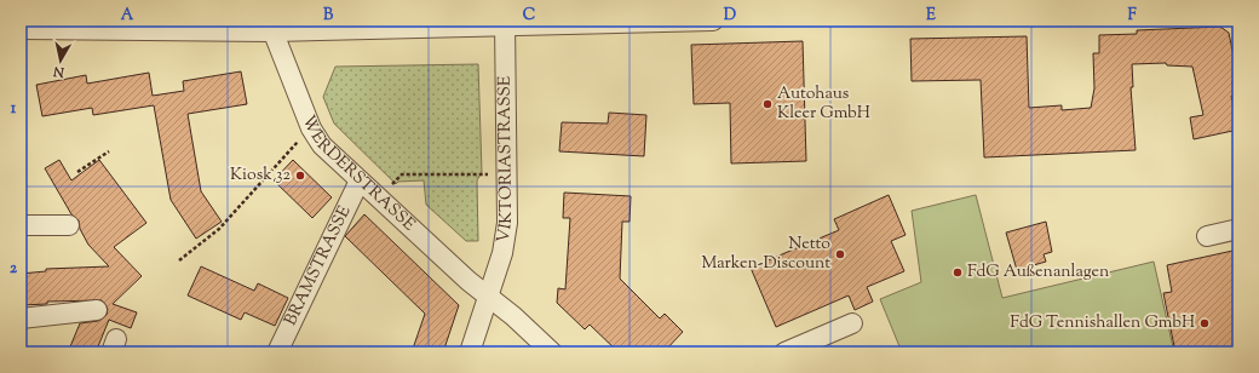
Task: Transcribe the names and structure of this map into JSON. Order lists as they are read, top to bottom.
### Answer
{
  "streets": {
    "street": ["VIKTORIASTRASSE", "WERDERSTRASSE", "BRAMSTRASSE"]
  },
  "crossings": [
    ["VIKTORIASTRASSE", "WERDERSTRASSE"],
    ["WERDERSTRASSE", "BRAMSTRASSE"]
  ],
  "places": [
    "Autohaus Kleer GmbH",
    "Kiosk 32",
    "Netto Marken-Discount",
    "FdG Außenanlagen",
    "FdG Tennishallen GmbH"
  ],
  "north": "bottom",
  "grid": {
    "columns": [
      "A",
      "B",
      "C",
      "D",
      "E",
      "F"
    ],
    "rows": ["1", "2"]
  }
}
